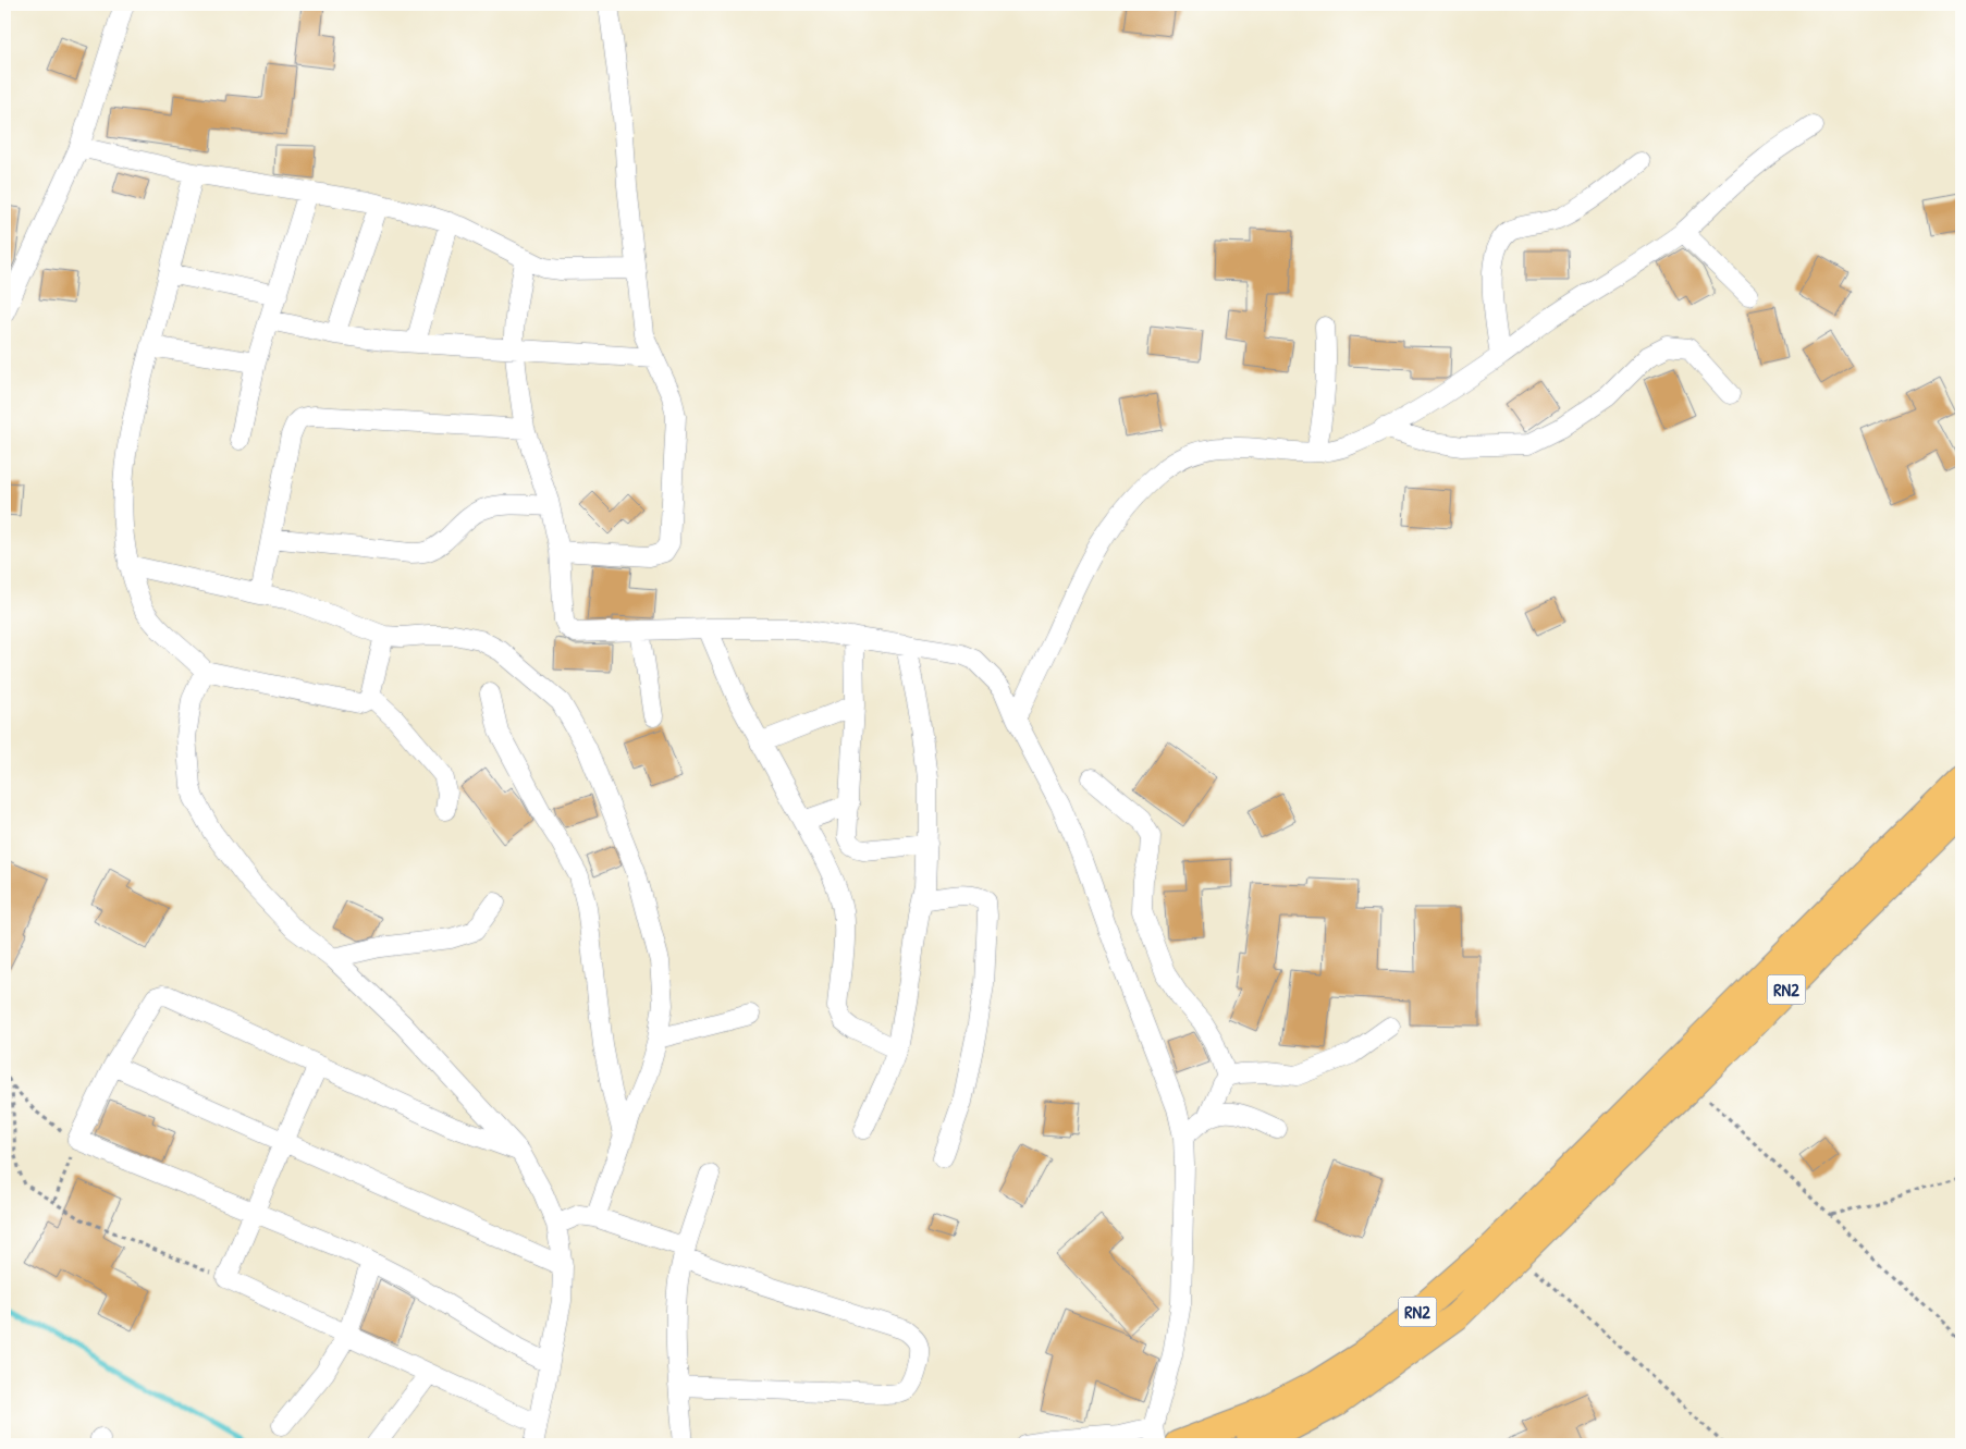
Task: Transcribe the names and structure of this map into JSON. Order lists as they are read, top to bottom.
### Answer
{
  "streets": {
    "highway": ["RN2"]
  }
}
